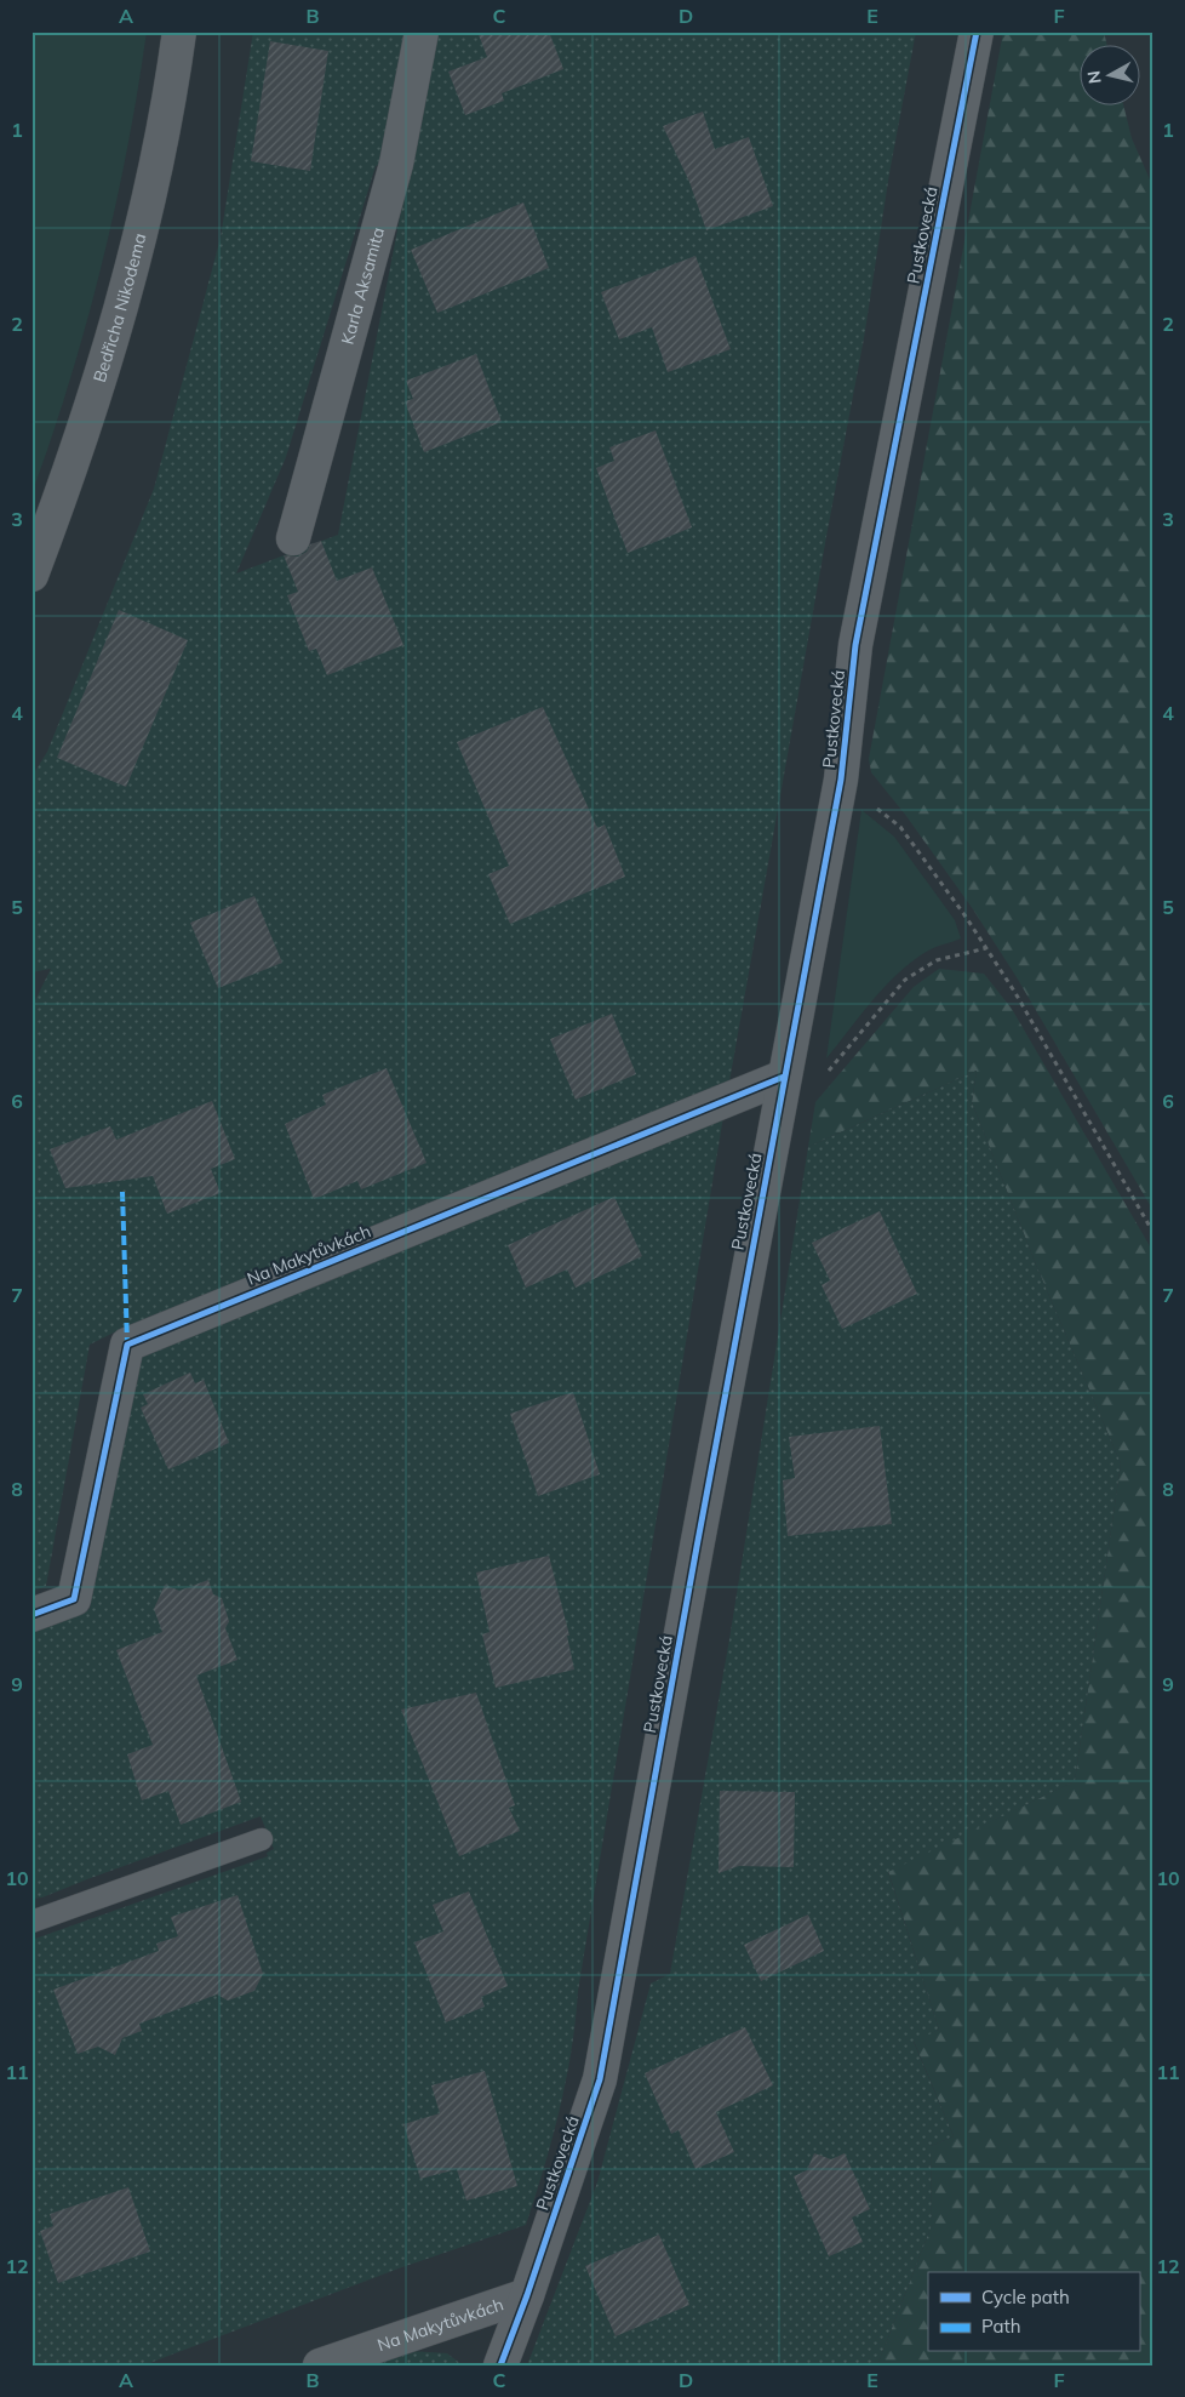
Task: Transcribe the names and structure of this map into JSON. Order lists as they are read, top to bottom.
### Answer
{
  "streets": {
    "street": [
      "Pustkovecká",
      "Karla Aksamita",
      "Bedřicha Nikodema",
      "Na Makytůvkách"
    ]
  },
  "crossings": [
    ["Pustkovecká", "Na Makytůvkách"]
  ],
  "legend": ["Cycle path", "Path"],
  "north": "left",
  "grid": {
    "columns": [
      "A",
      "B",
      "C",
      "D",
      "E",
      "F"
    ],
    "rows": [
      "1",
      "2",
      "3",
      "4",
      "5",
      "6",
      "7",
      "8",
      "9",
      "10",
      "11",
      "12"
    ]
  }
}
